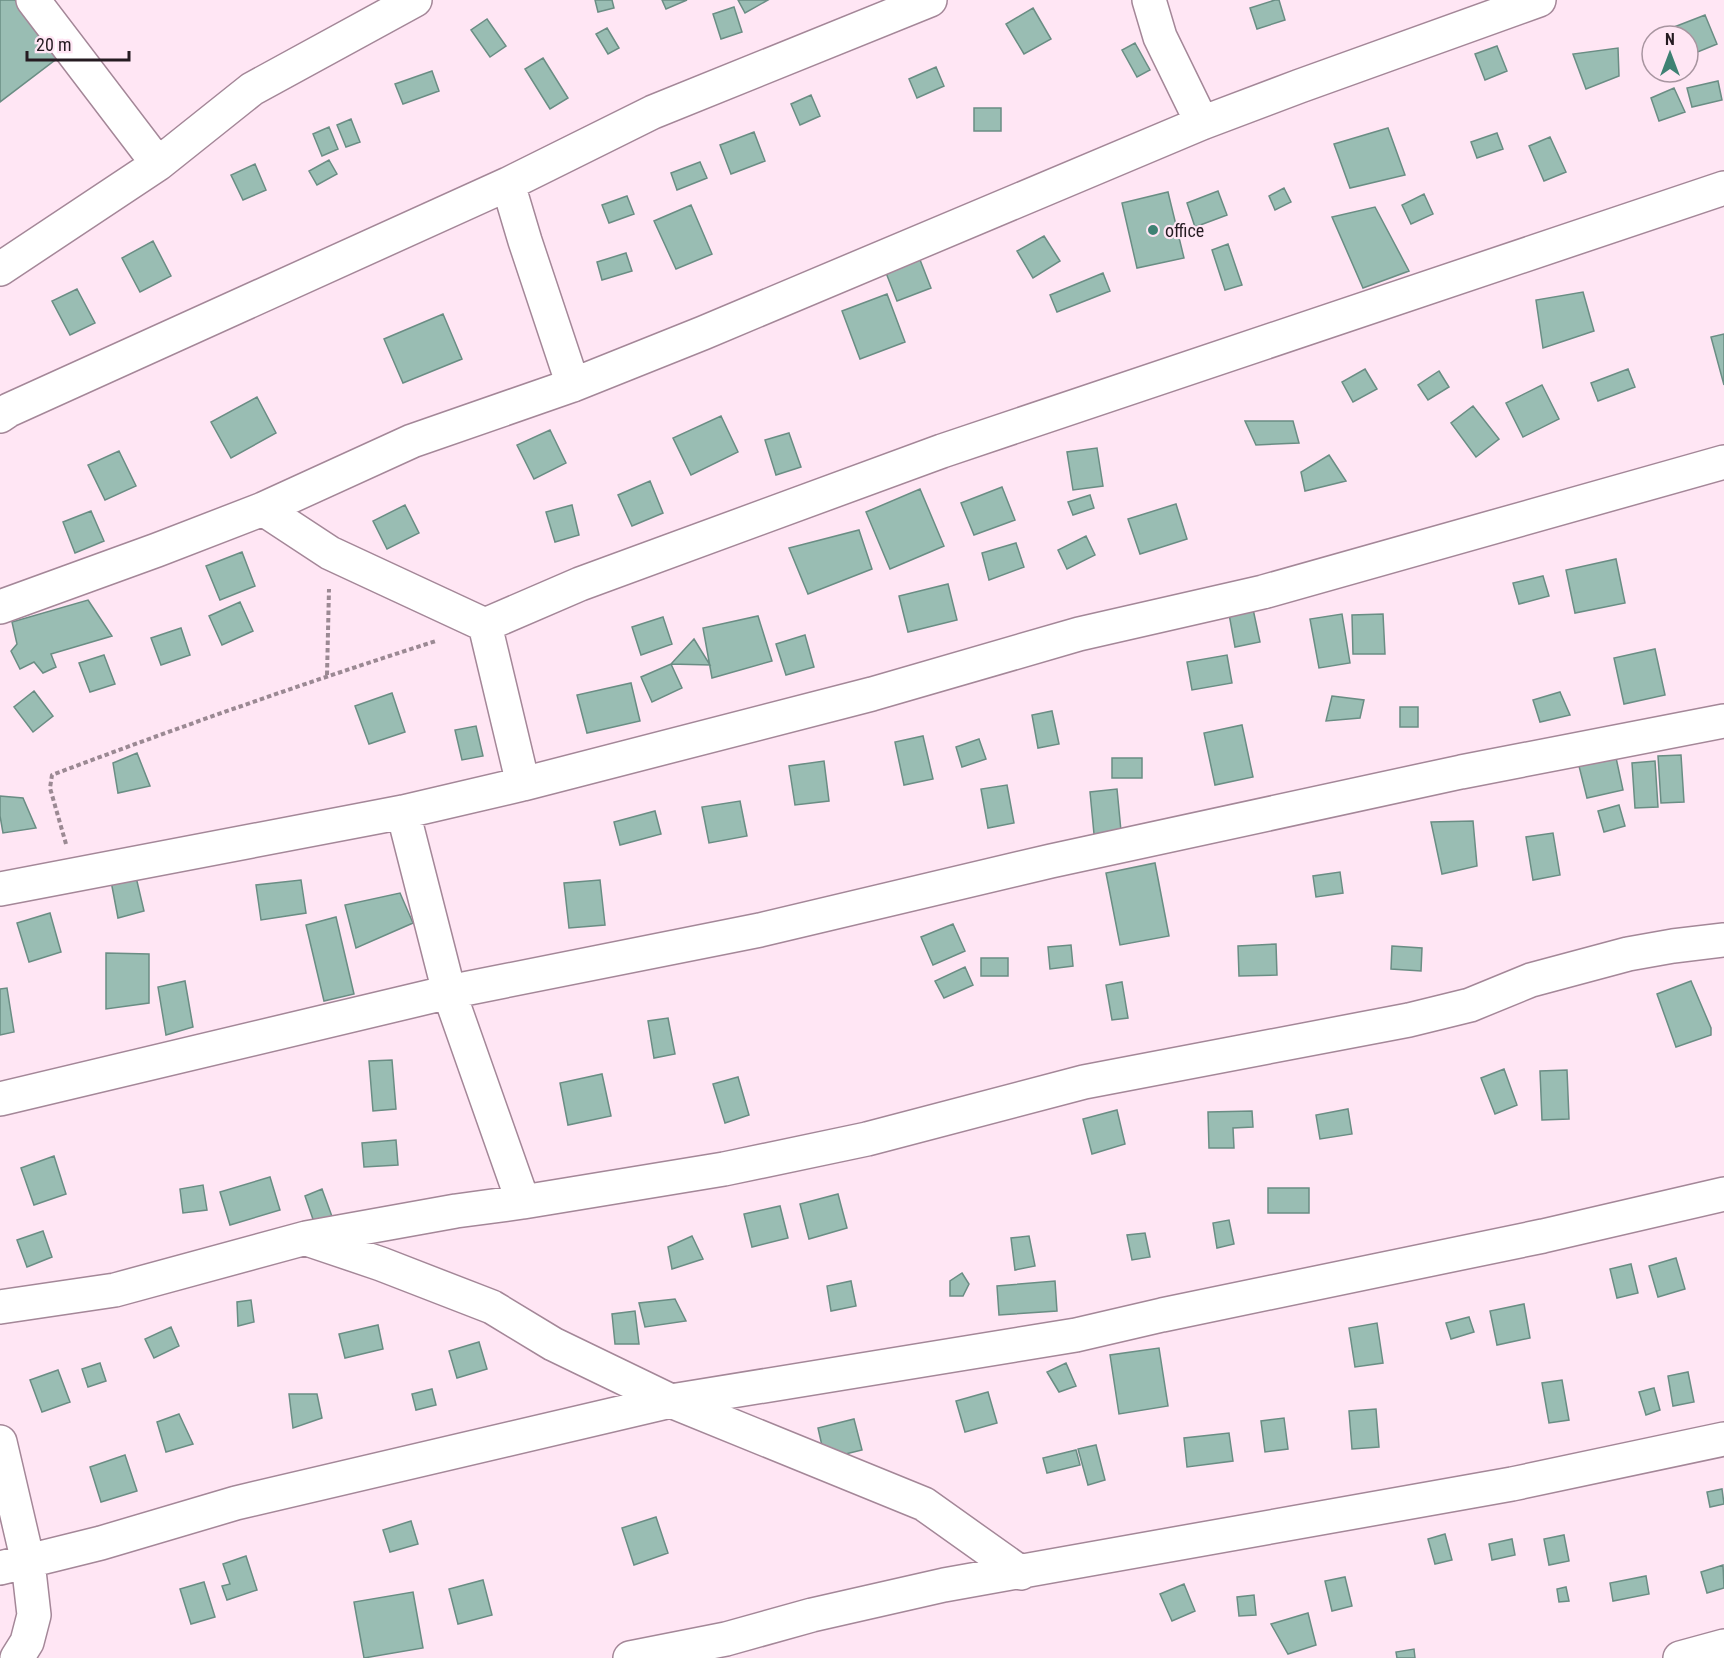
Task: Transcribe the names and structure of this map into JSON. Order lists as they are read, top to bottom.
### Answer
{
  "places": ["office"],
  "scale_bar": "20 m",
  "north": "top"
}
